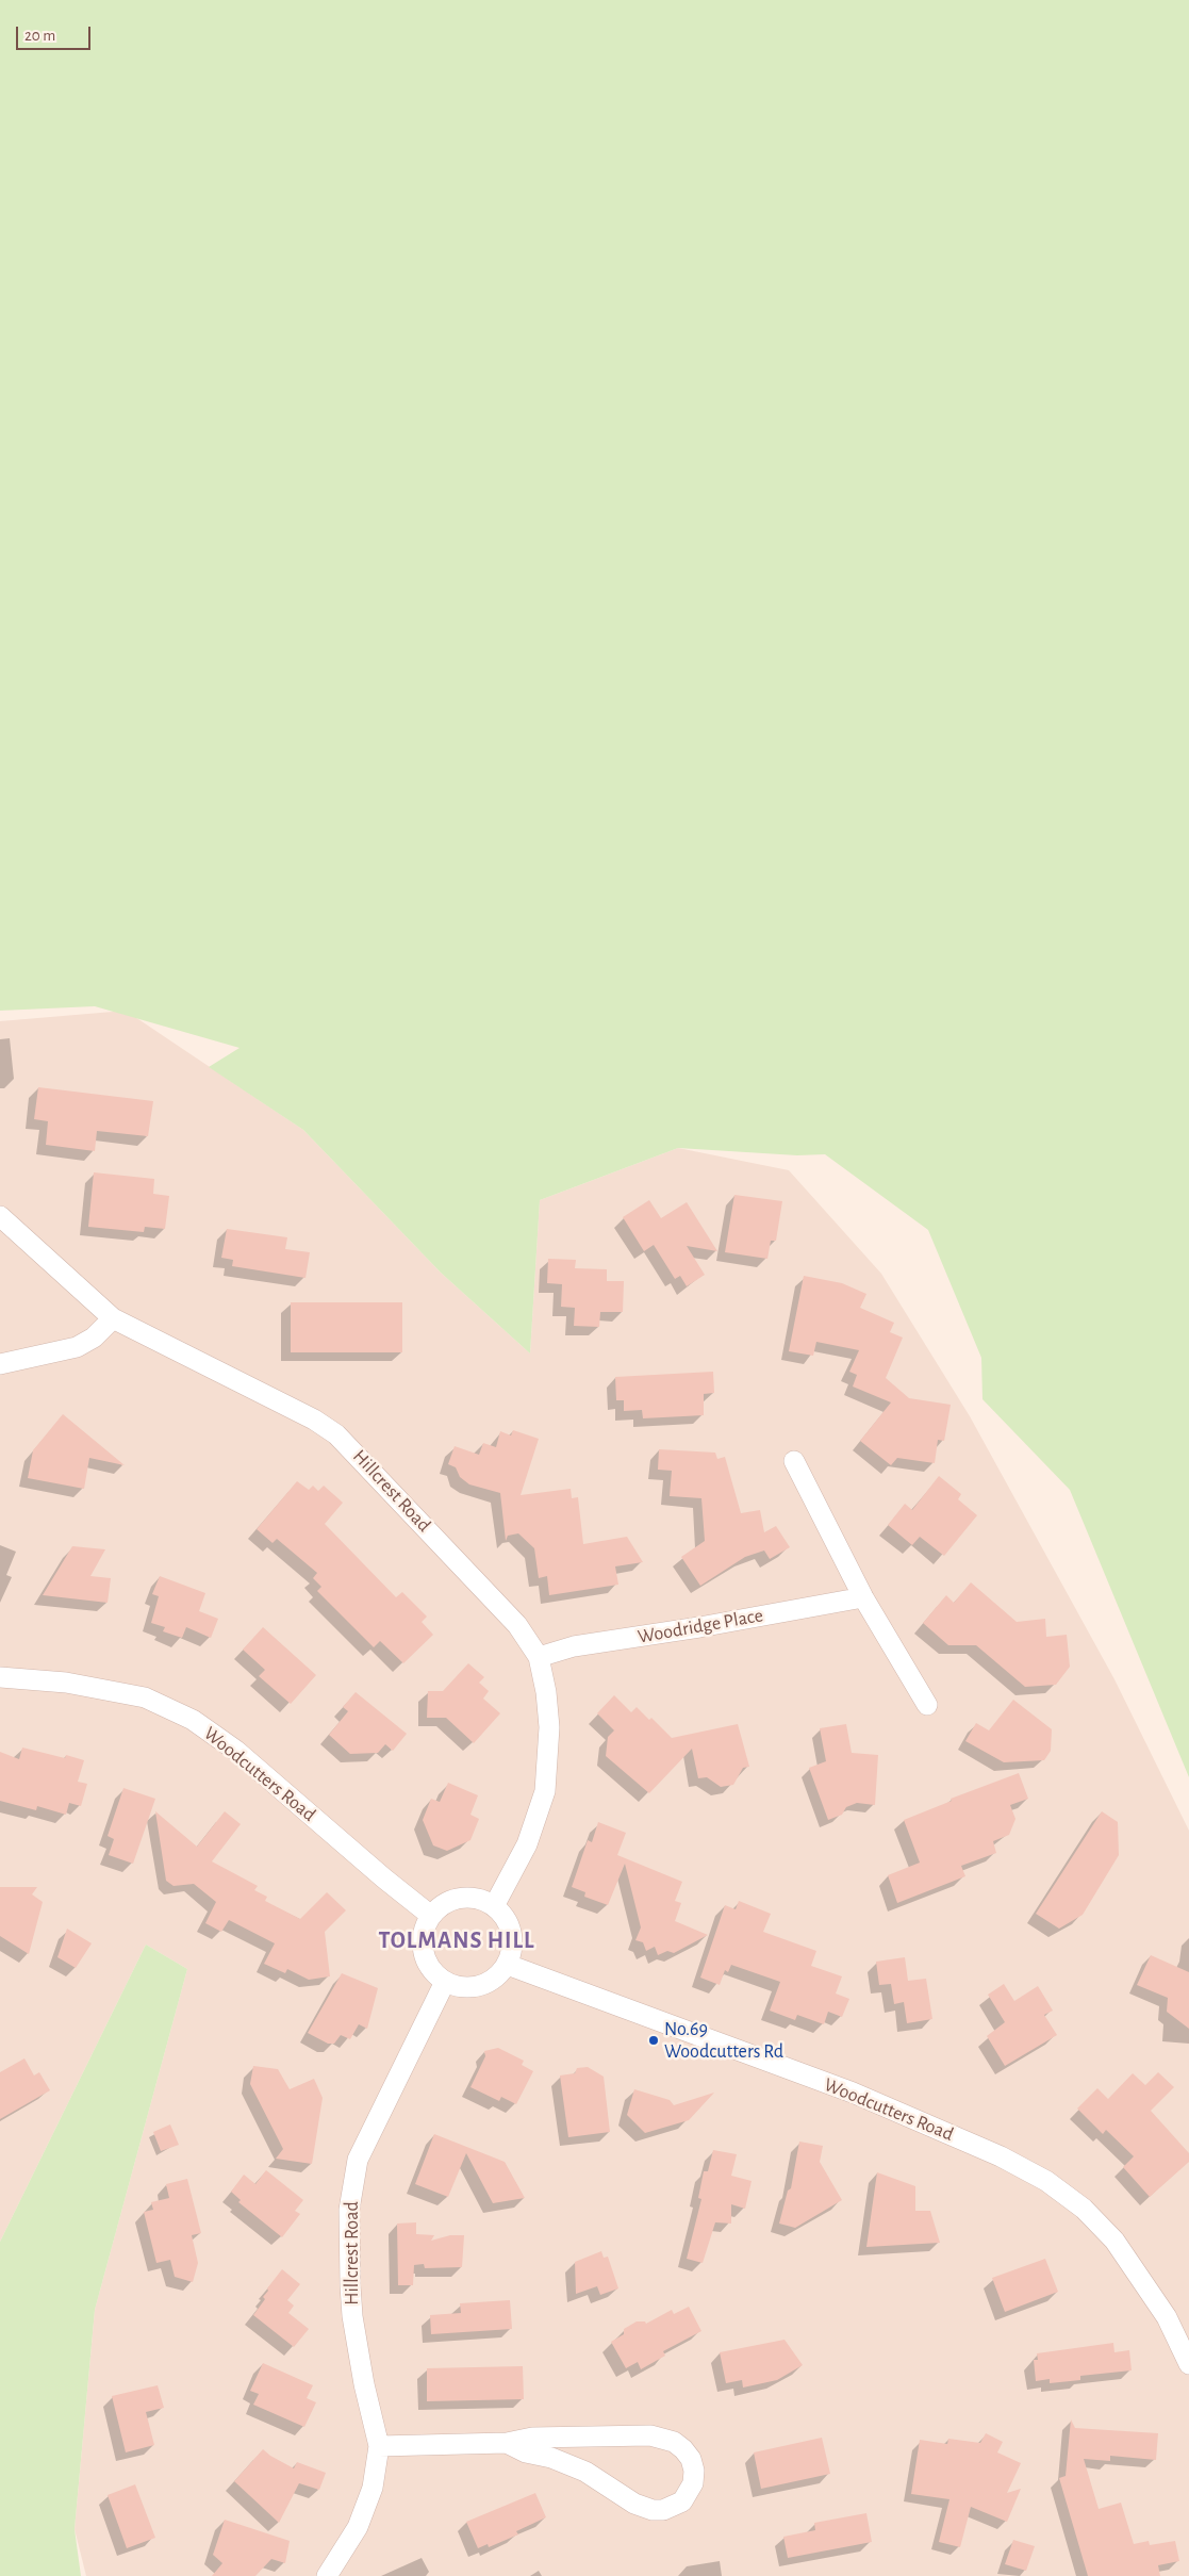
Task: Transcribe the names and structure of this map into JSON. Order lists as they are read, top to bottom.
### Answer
{
  "streets": {
    "street": ["Hillcrest Road", "Woodridge Place", "Woodcutters Road"]
  },
  "crossings": [
    ["Hillcrest Road", "Woodridge Place"],
    ["Hillcrest Road", "Woodcutters Road"]
  ],
  "districts": ["TOLMANS HILL"],
  "places": ["No.69 Woodcutters Rd"],
  "scale_bar": "20 m"
}
